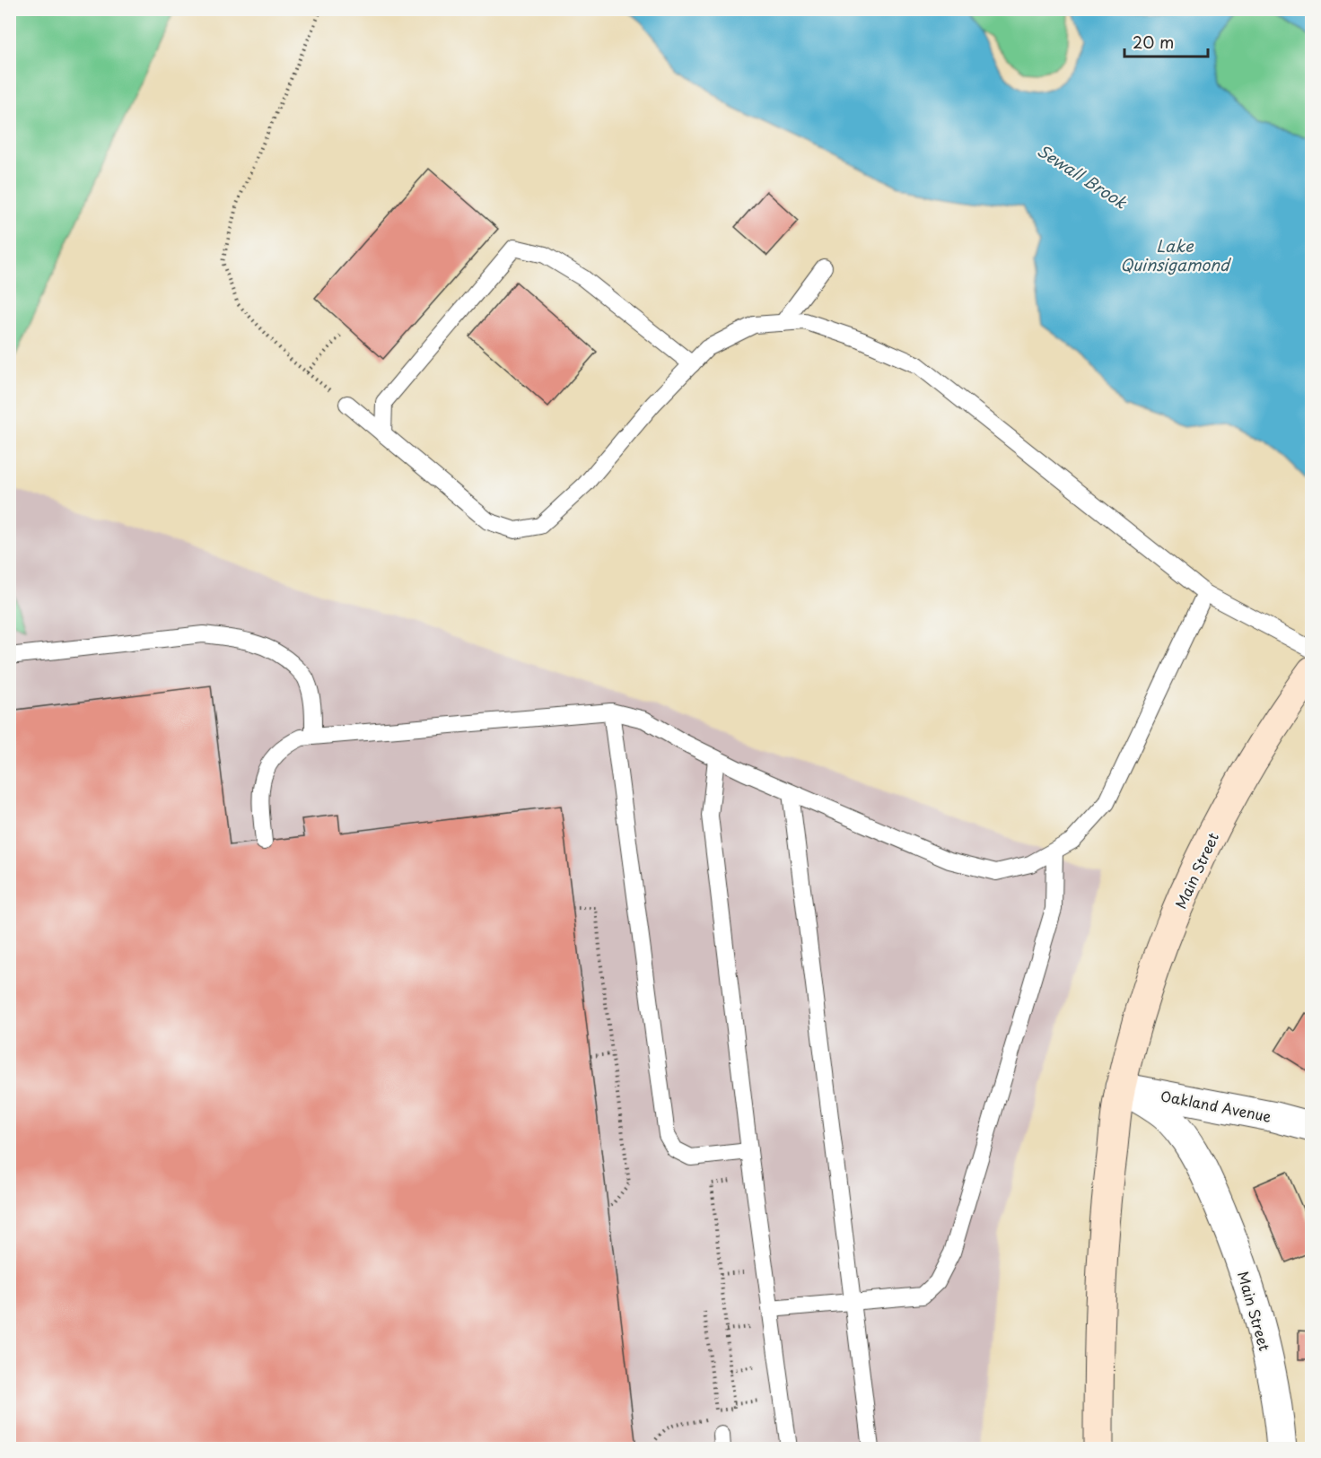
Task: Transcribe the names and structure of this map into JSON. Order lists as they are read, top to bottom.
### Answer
{
  "streets": {
    "main road": ["Main Street"],
    "street": ["Oakland Avenue"]
  },
  "crossings": [
    ["Main Street", "Oakland Avenue"]
  ],
  "water": ["Sewall Brook", "Lake Quinsigamond"],
  "scale_bar": "20 m"
}
